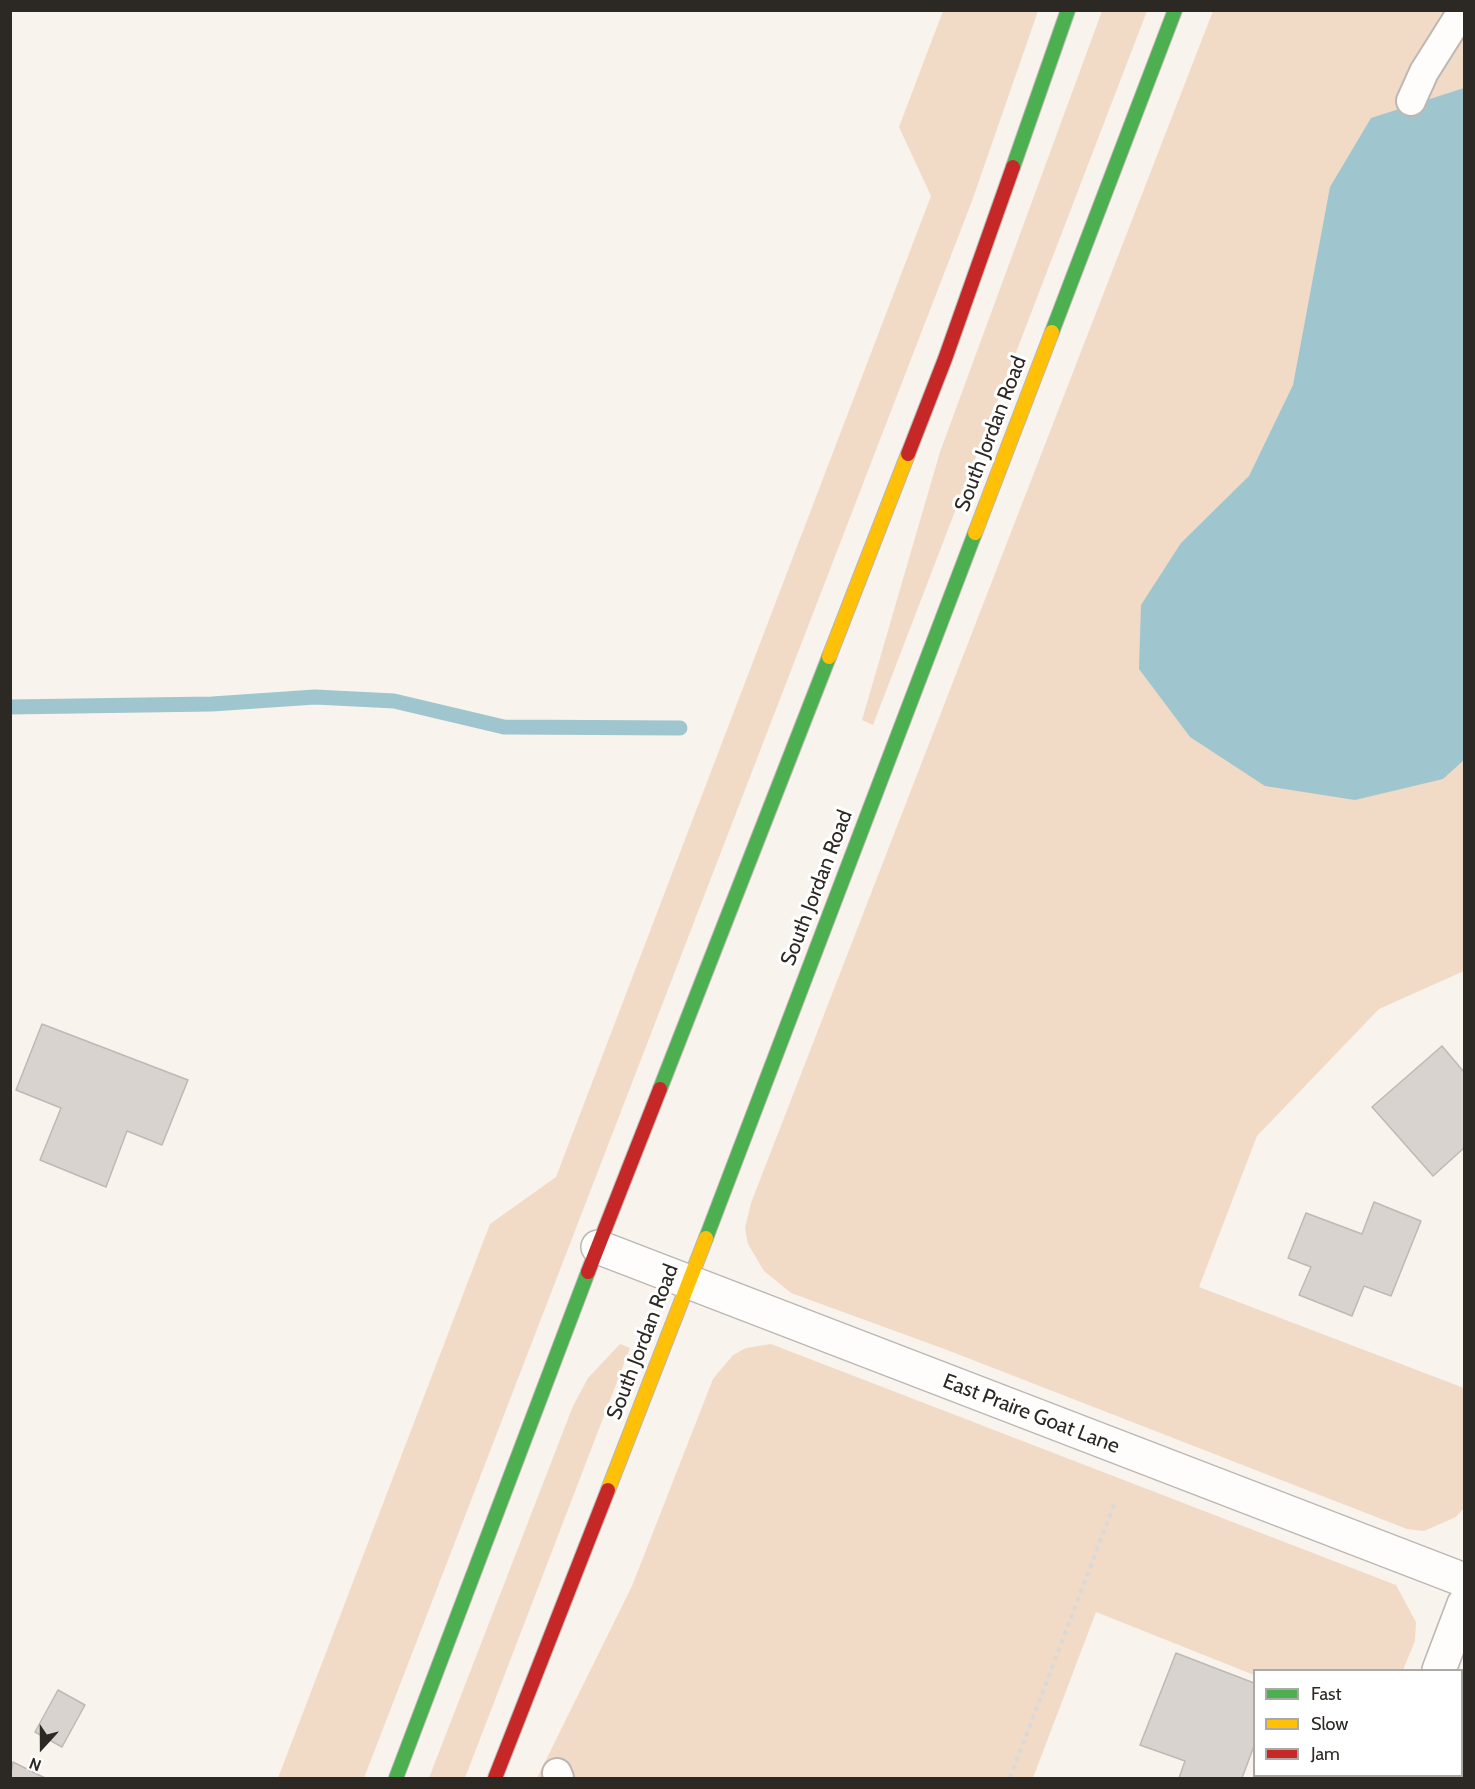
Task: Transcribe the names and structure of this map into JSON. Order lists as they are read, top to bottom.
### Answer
{
  "streets": {
    "main road": ["South Jordan Road"],
    "street": ["East Praire Goat Lane"]
  },
  "crossings": [
    ["South Jordan Road", "East Praire Goat Lane"]
  ],
  "legend": ["Fast", "Slow", "Jam"],
  "north": "bottom"
}
